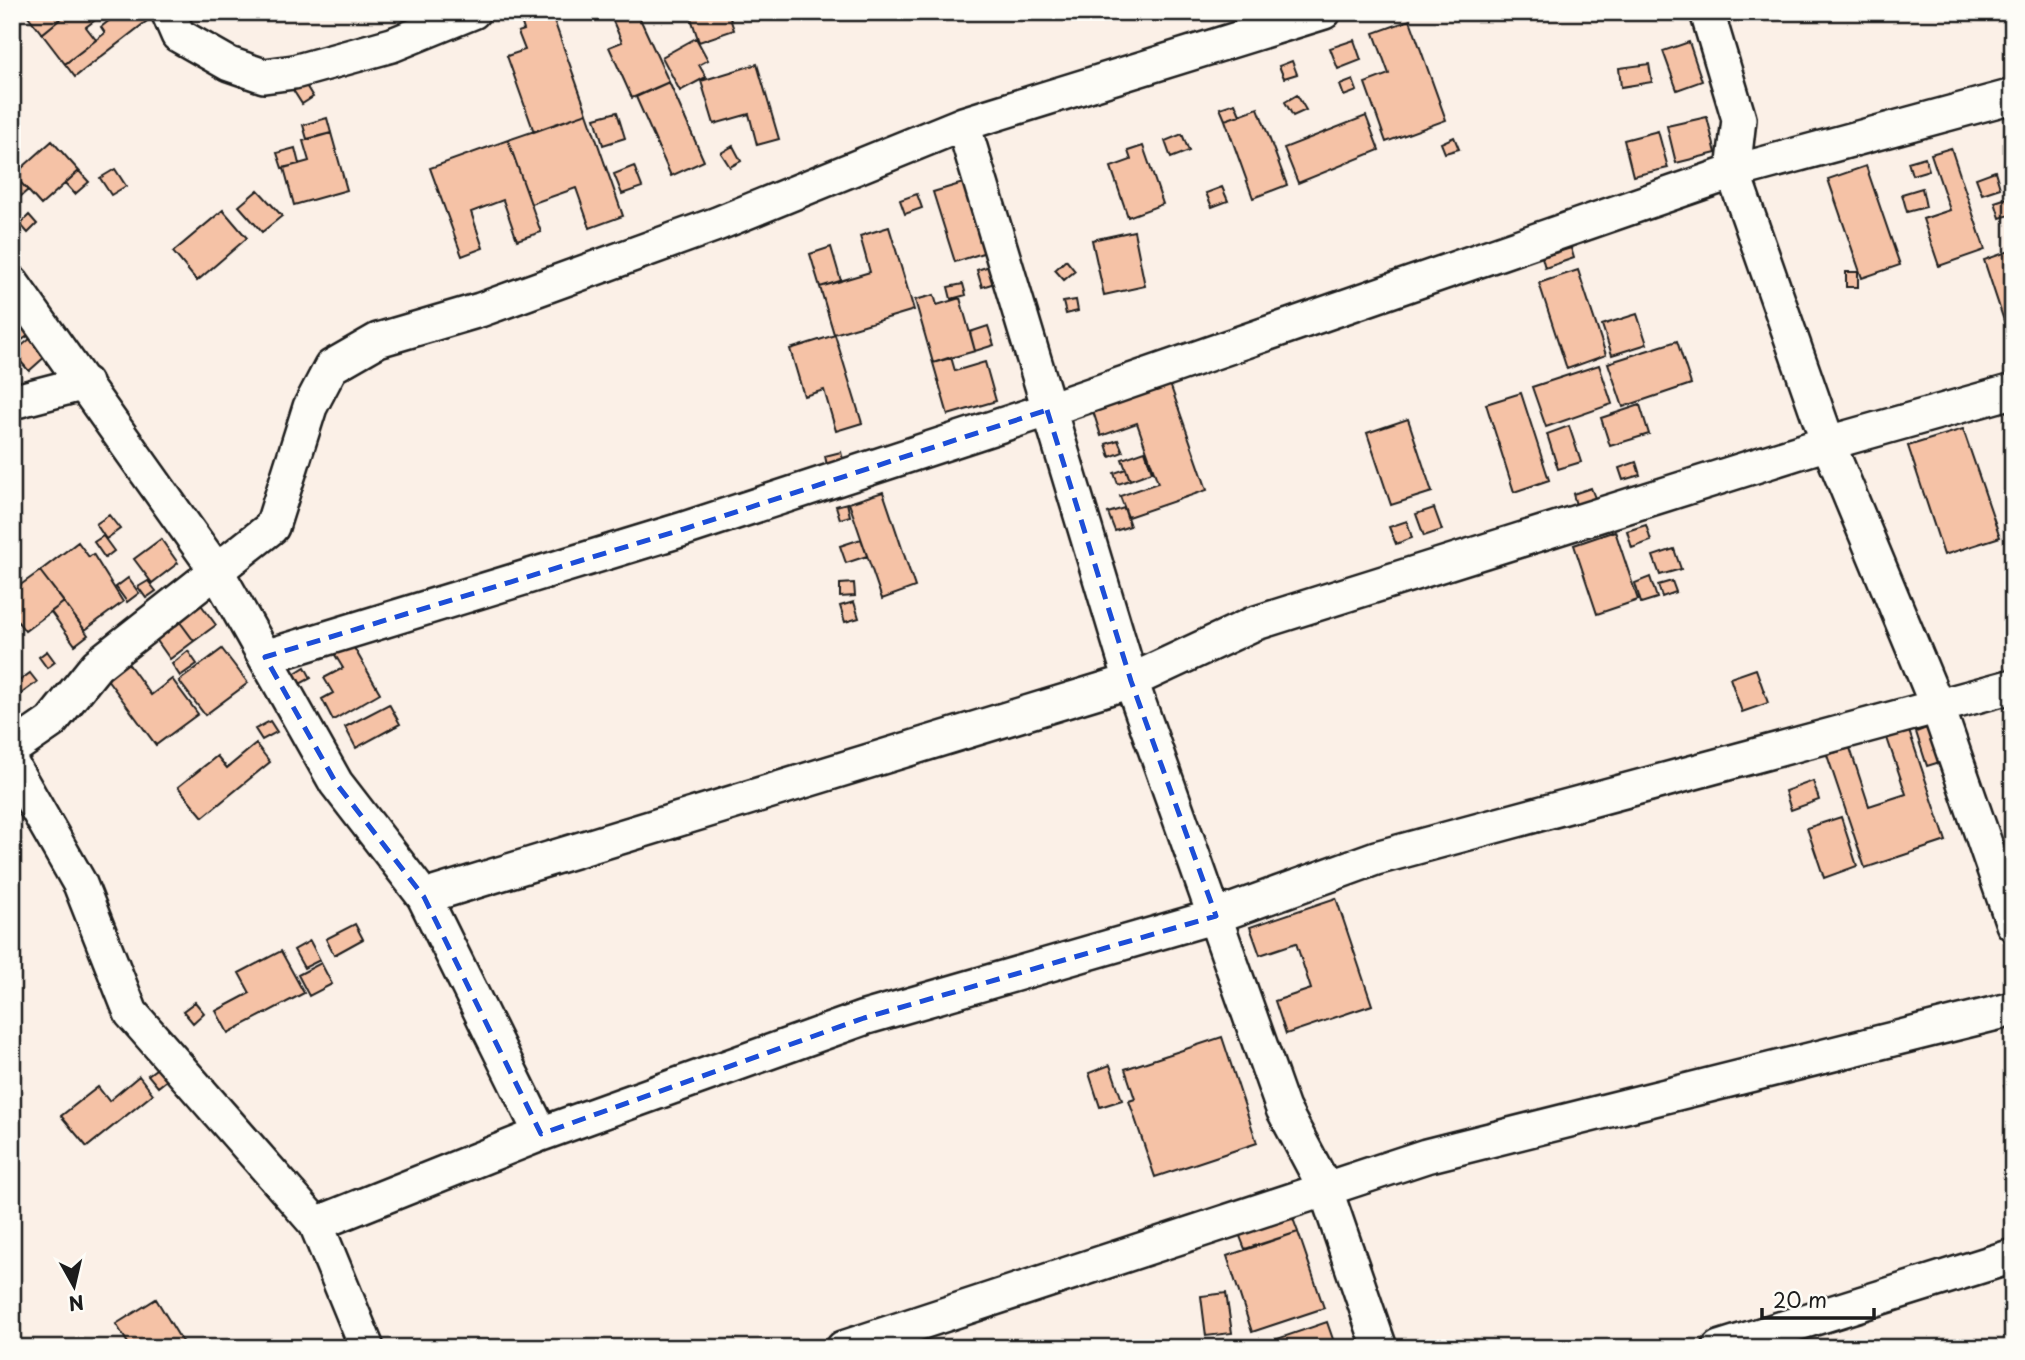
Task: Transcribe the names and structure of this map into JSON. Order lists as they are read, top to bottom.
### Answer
{
  "scale_bar": "20 m",
  "north": "bottom"
}
